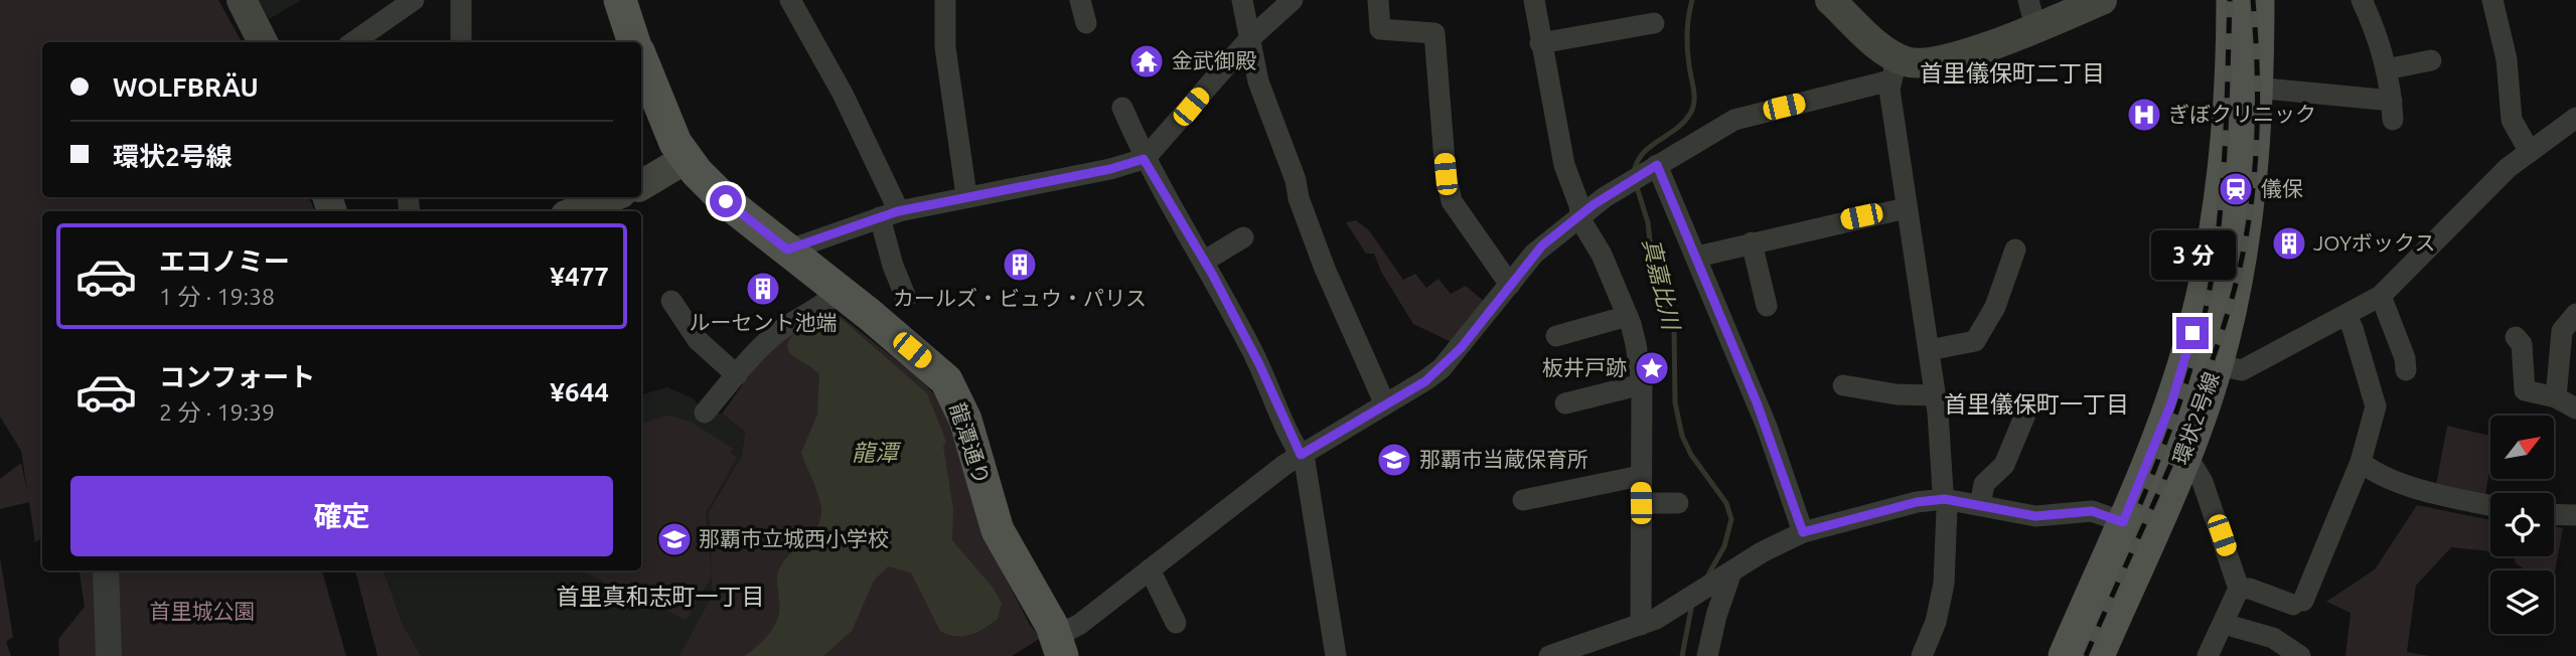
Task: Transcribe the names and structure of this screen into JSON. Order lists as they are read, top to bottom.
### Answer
{
  "streets": {
    "main road": ["環状2号線", "龍潭通り"]
  },
  "districts": ["首里儀保町二丁目", "首里儀保町一丁目", "首里真和志町一丁目"],
  "water": ["真嘉比川", "龍潭"],
  "parks": ["首里城公園"],
  "places": {
    "temple": ["金武御殿"],
    "hospital": ["ぎぼクリニック"],
    "station": ["儀保"],
    "building": ["JOYボックス", "カールズ・ビュウ・パリス", "ルーセント池端"],
    "place": ["板井戸跡"],
    "school or university": ["那覇市当蔵保育所", "那覇市立城西小学校"]
  },
  "north": "top right",
  "page": {
    "banner": ["WOLFBRÄU", "環状2号線"],
    "list": [
      {
        "name": "エコノミー",
        "note": "1 分 · 19:38",
        "value": "¥477"
      },
      {
        "name": "コンフォート",
        "note": "2 分 · 19:39",
        "value": "¥644"
      }
    ],
    "bubble": "3 分",
    "buttons": "確定"
  }
}
